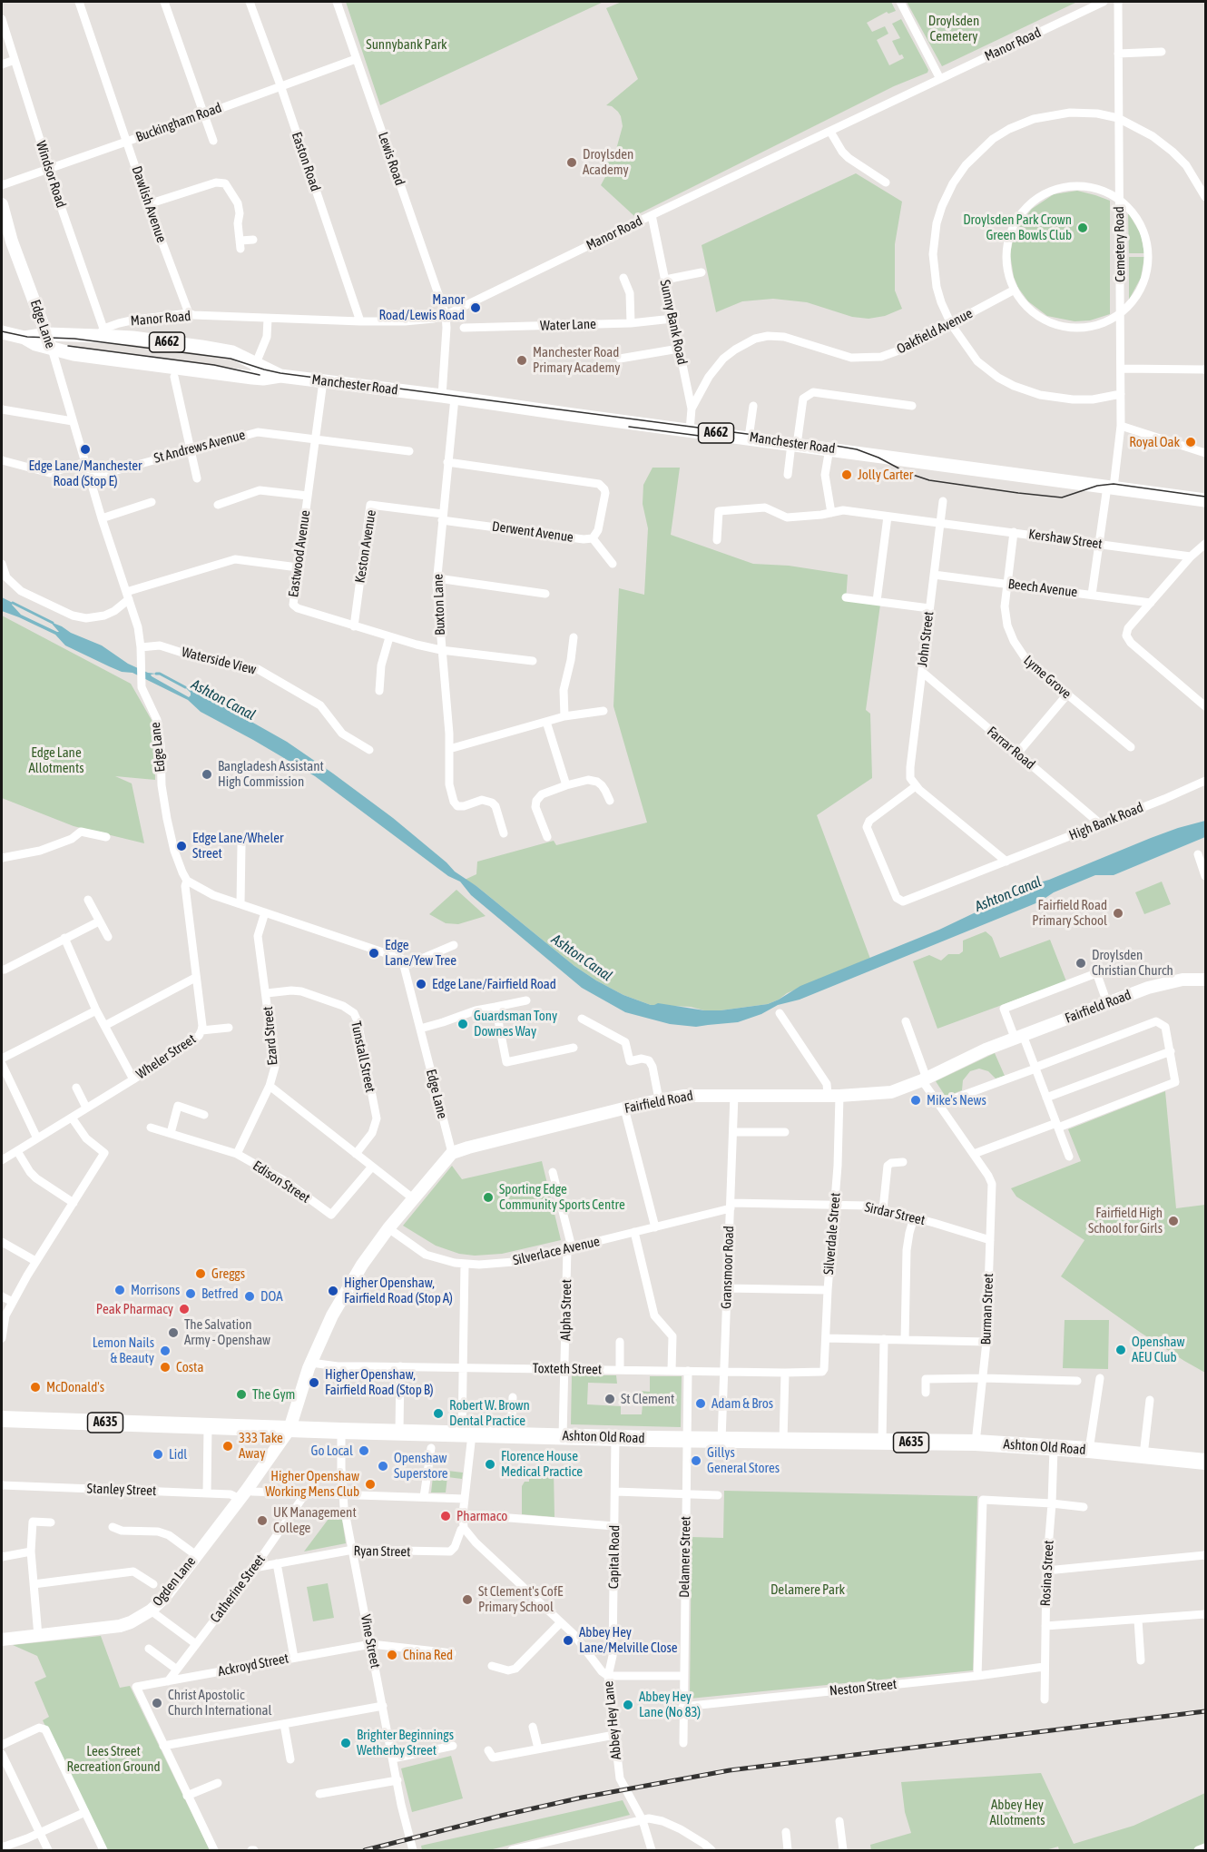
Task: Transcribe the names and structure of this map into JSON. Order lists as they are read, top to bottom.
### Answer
{
  "streets": {
    "highway": ["A635", "Ashton Old Road"],
    "main road": ["A662", "Manchester Road"],
    "street": [
      "Manor Road",
      "Buckingham Road",
      "Lewis Road",
      "Easton Road",
      "Windsor Road",
      "Dawlish Avenue",
      "Cemetery Road",
      "Sunny Bank Road",
      "Edge Lane",
      "Water Lane",
      "Oakfield Avenue",
      "St Andrews Avenue",
      "Derwent Avenue",
      "Kershaw Street",
      "Keston Avenue",
      "Eastwood Avenue",
      "Beech Avenue",
      "Buxton Lane",
      "John Street",
      "Waterside View",
      "Lyme Grove",
      "Farrar Road",
      "High Bank Road",
      "Fairfield Road",
      "Ezard Street",
      "Wheler Street",
      "Tunstall Street",
      "Edison Street",
      "Sirdar Street",
      "Silverdale Street",
      "Silverlace Avenue",
      "Gransmoor Road",
      "Burman Street",
      "Alpha Street",
      "Toxteth Street",
      "Stanley Street",
      "Ryan Street",
      "Capital Road",
      "Delamere Street",
      "Rosina Street",
      "Ogden Lane",
      "Catherine Street",
      "Vine Street",
      "Ackroyd Street",
      "Neston Street",
      "Abbey Hey Lane"
    ]
  },
  "crossings": [
    ["Manor Road", "Lewis Road"],
    ["Manor Road", "Easton Road"],
    ["Manor Road", "Windsor Road"],
    ["Manor Road", "Dawlish Avenue"],
    ["Manor Road", "Sunny Bank Road"],
    ["Manor Road", "Manchester Road"],
    ["Buckingham Road", "Lewis Road"],
    ["Buckingham Road", "Easton Road"],
    ["Buckingham Road", "Windsor Road"],
    ["Buckingham Road", "Dawlish Avenue"],
    ["Lewis Road", "Manchester Road"],
    ["Lewis Road", "Buxton Lane"],
    ["Windsor Road", "Manchester Road"],
    ["Cemetery Road", "Oakfield Avenue"],
    ["Cemetery Road", "Manchester Road"],
    ["Cemetery Road", "Kershaw Street"],
    ["Cemetery Road", "Beech Avenue"],
    ["Sunny Bank Road", "Water Lane"],
    ["Sunny Bank Road", "Oakfield Avenue"],
    ["Sunny Bank Road", "Manchester Road"],
    ["Edge Lane", "Manchester Road"],
    ["Edge Lane", "St Andrews Avenue"],
    ["Edge Lane", "Waterside View"],
    ["Edge Lane", "Fairfield Road"],
    ["Edge Lane", "Wheler Street"],
    ["A662", "Manchester Road"],
    ["Manchester Road", "Eastwood Avenue"],
    ["Manchester Road", "Buxton Lane"],
    ["St Andrews Avenue", "Eastwood Avenue"],
    ["Derwent Avenue", "Keston Avenue"],
    ["Derwent Avenue", "Buxton Lane"],
    ["Kershaw Street", "John Street"],
    ["Kershaw Street", "Lyme Grove"],
    ["Keston Avenue", "Eastwood Avenue"],
    ["Keston Avenue", "Buxton Lane"],
    ["Eastwood Avenue", "Buxton Lane"],
    ["Beech Avenue", "John Street"],
    ["Beech Avenue", "Lyme Grove"],
    ["John Street", "Farrar Road"],
    ["John Street", "High Bank Road"],
    ["Farrar Road", "High Bank Road"],
    ["Fairfield Road", "Silverdale Street"],
    ["Fairfield Road", "Gransmoor Road"],
    ["Ezard Street", "Tunstall Street"],
    ["Ezard Street", "Edison Street"],
    ["Sirdar Street", "Silverdale Street"],
    ["Sirdar Street", "Silverlace Avenue"],
    ["Sirdar Street", "Gransmoor Road"],
    ["Sirdar Street", "Burman Street"],
    ["Silverdale Street", "Toxteth Street"],
    ["Silverlace Avenue", "Gransmoor Road"],
    ["Silverlace Avenue", "Alpha Street"],
    ["Gransmoor Road", "Toxteth Street"],
    ["Gransmoor Road", "Ashton Old Road"],
    ["Burman Street", "Ashton Old Road"],
    ["Alpha Street", "Toxteth Street"],
    ["Alpha Street", "Ashton Old Road"],
    ["Toxteth Street", "Delamere Street"],
    ["Ashton Old Road", "Capital Road"],
    ["Ashton Old Road", "Delamere Street"],
    ["Ashton Old Road", "Rosina Street"],
    ["Ashton Old Road", "Ogden Lane"],
    ["Ashton Old Road", "Vine Street"],
    ["Stanley Street", "Ogden Lane"],
    ["Stanley Street", "Catherine Street"],
    ["Stanley Street", "Vine Street"],
    ["Ryan Street", "Catherine Street"],
    ["Ryan Street", "Vine Street"],
    ["Ryan Street", "Abbey Hey Lane"],
    ["Capital Road", "Abbey Hey Lane"],
    ["Delamere Street", "Neston Street"],
    ["Rosina Street", "Neston Street"],
    ["Catherine Street", "Ackroyd Street"],
    ["Vine Street", "Ackroyd Street"]
  ],
  "water": ["Ashton Canal"],
  "parks": [
    "Droylsden Cemetery",
    "Sunnybank Park",
    "Edge Lane Allotments",
    "Delamere Park",
    "Lees Street Recreation Ground",
    "Abbey Hey Allotments"
  ],
  "places": [
    "Droylsden Academy",
    "Droylsden Park Crown Green Bowls Club",
    "Manor Road/Lewis Road",
    "Manchester Road Primary Academy",
    "Royal Oak",
    "Edge Lane/Manchester Road (Stop E)",
    "Jolly Carter",
    "Bangladesh Assistant High Commission",
    "Edge Lane/Wheler Street",
    "Fairfield Road Primary School",
    "Edge Lane/Yew Tree",
    "Droylsden Christian Church",
    "Edge Lane/Fairfield Road",
    "Guardsman Tony Downes Way",
    "Mike's News",
    "Sporting Edge Community Sports Centre",
    "Fairfield High School for Girls",
    "Greggs",
    "Morrisons",
    "Higher Openshaw, Fairfield Road (Stop A)",
    "Betfred",
    "DOA",
    "Peak Pharmacy",
    "The Salvation Army - Openshaw",
    "Openshaw AEU Club",
    "Lemon Nails & Beauty",
    "Costa",
    "Higher Openshaw, Fairfield Road (Stop B)",
    "McDonald's",
    "The Gym",
    "St Clement",
    "Adam & Bros",
    "Robert W. Brown Dental Practice",
    "333 Take Away",
    "Go Local",
    "Lidl",
    "Gillys General Stores",
    "Florence House Medical Practice",
    "Openshaw Superstore",
    "Higher Openshaw Working Mens Club",
    "Pharmaco",
    "UK Management College",
    "St Clement's CofE Primary School",
    "Abbey Hey Lane/Melville Close",
    "China Red",
    "Christ Apostolic Church International",
    "Abbey Hey Lane (No 83)",
    "Brighter Beginnings Wetherby Street"
  ]
}
